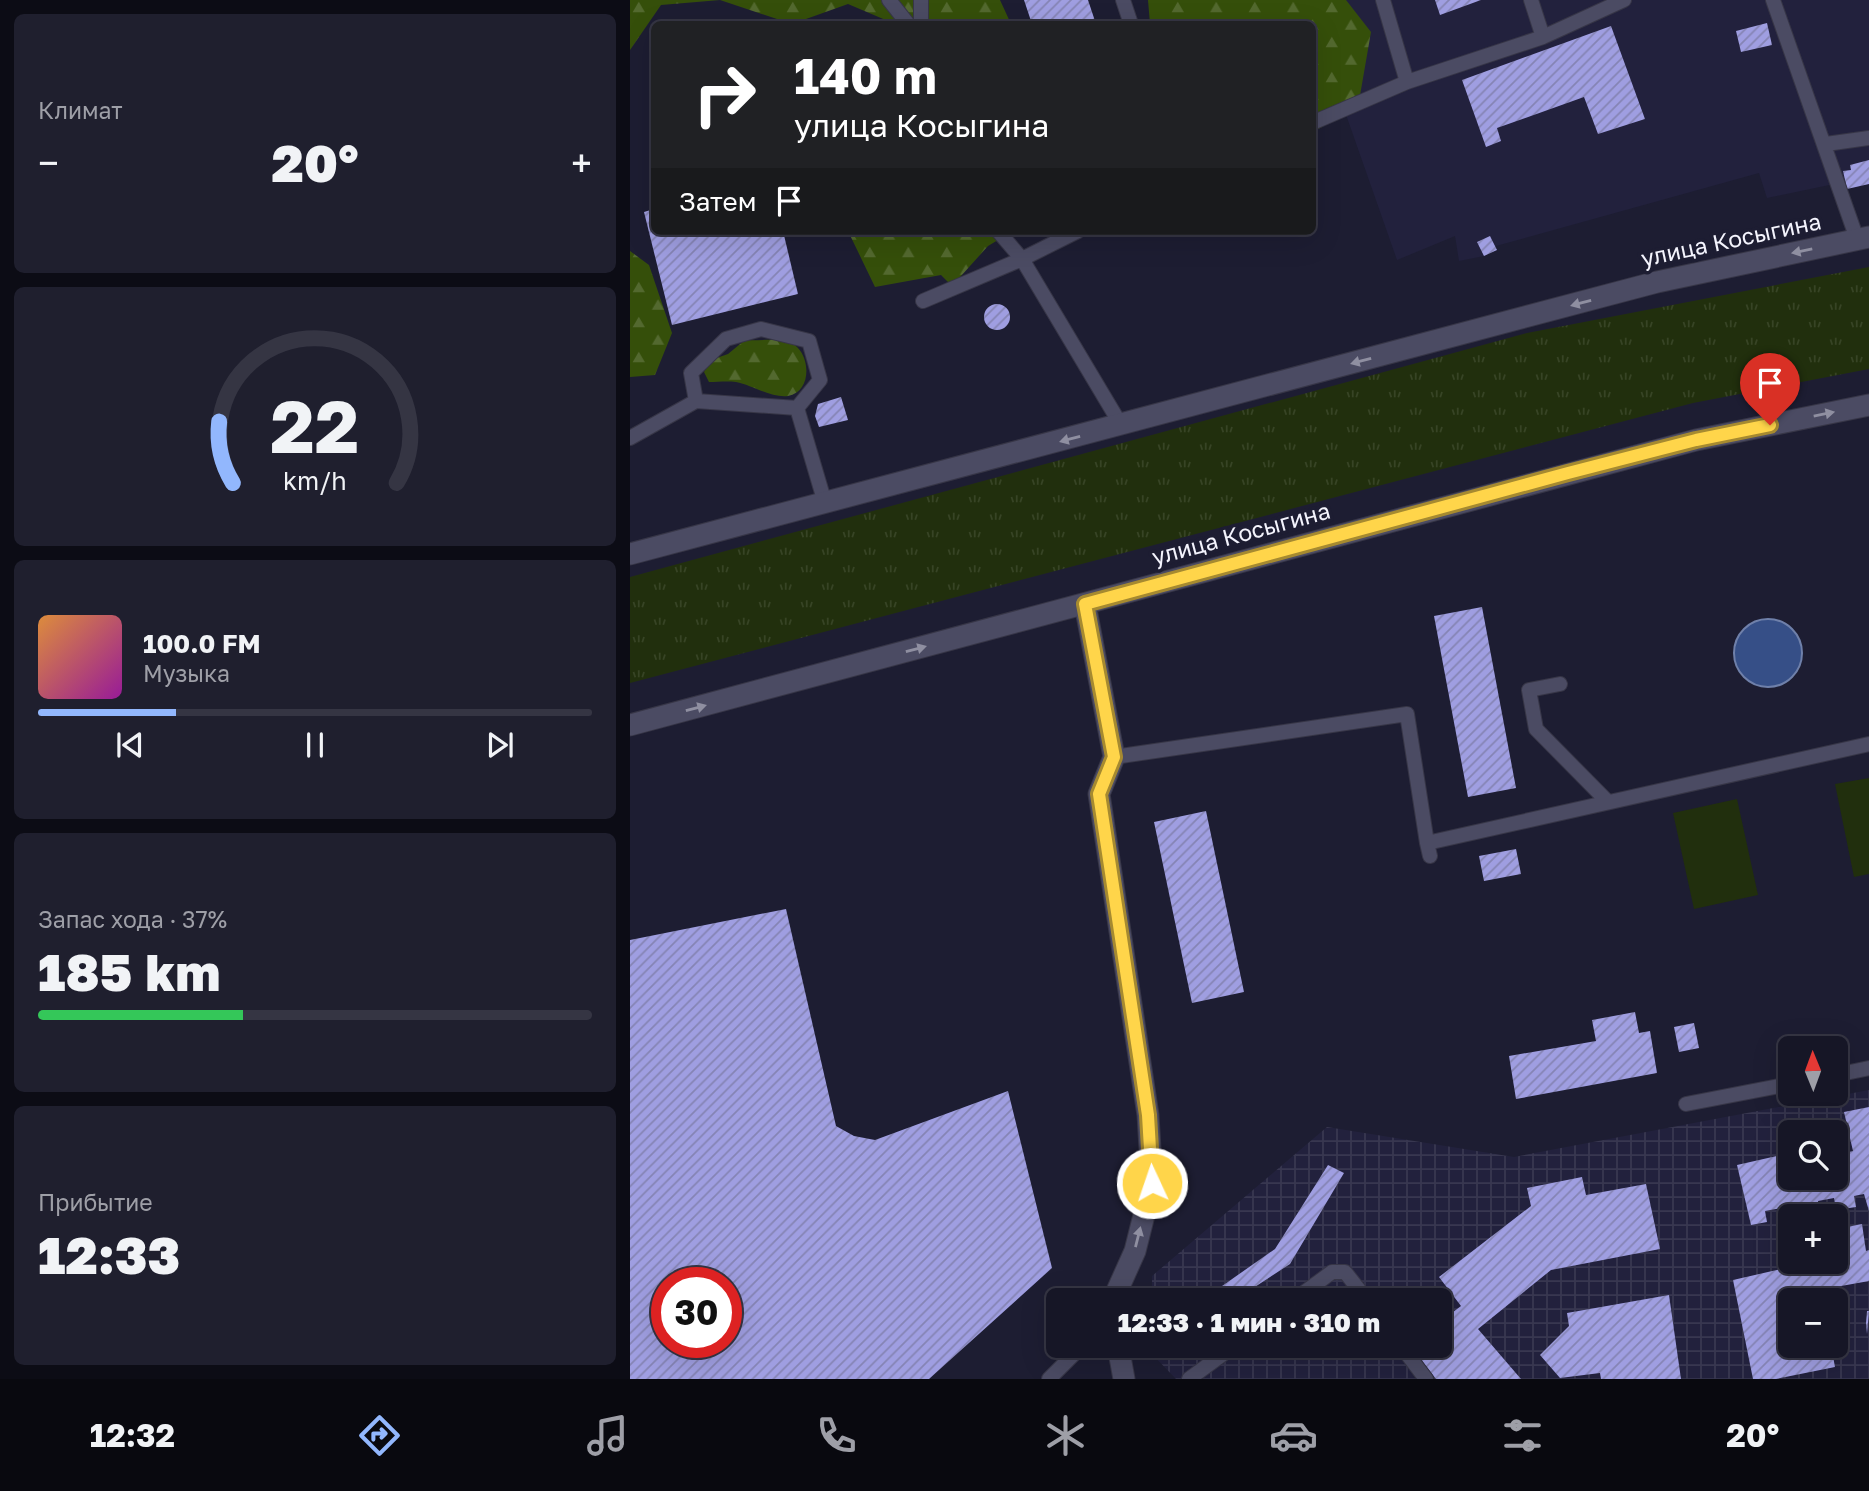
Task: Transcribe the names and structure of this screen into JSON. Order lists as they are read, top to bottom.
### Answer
{
  "streets": {
    "main road": ["улица Косыгина"]
  },
  "north": "top",
  "page": {
    "tile": [
      "Климат",
      ["Запас хода · 37%", "185 km"],
      ["Прибытие", "12:33"]
    ],
    "turn": ["140 m", "улица Косыгина"],
    "heat": ["−", "20°", "+"],
    "then": "Затем",
    "song": ["100.0 FM", "Музыка"],
    "map_buttons": ["+", "−"],
    "limit": "30",
    "trip": "12:33 · 1 мин · 310 m",
    "tabs": ["12:32", "20°"],
    "gauge": ["22", "km/h"]
  }
}
